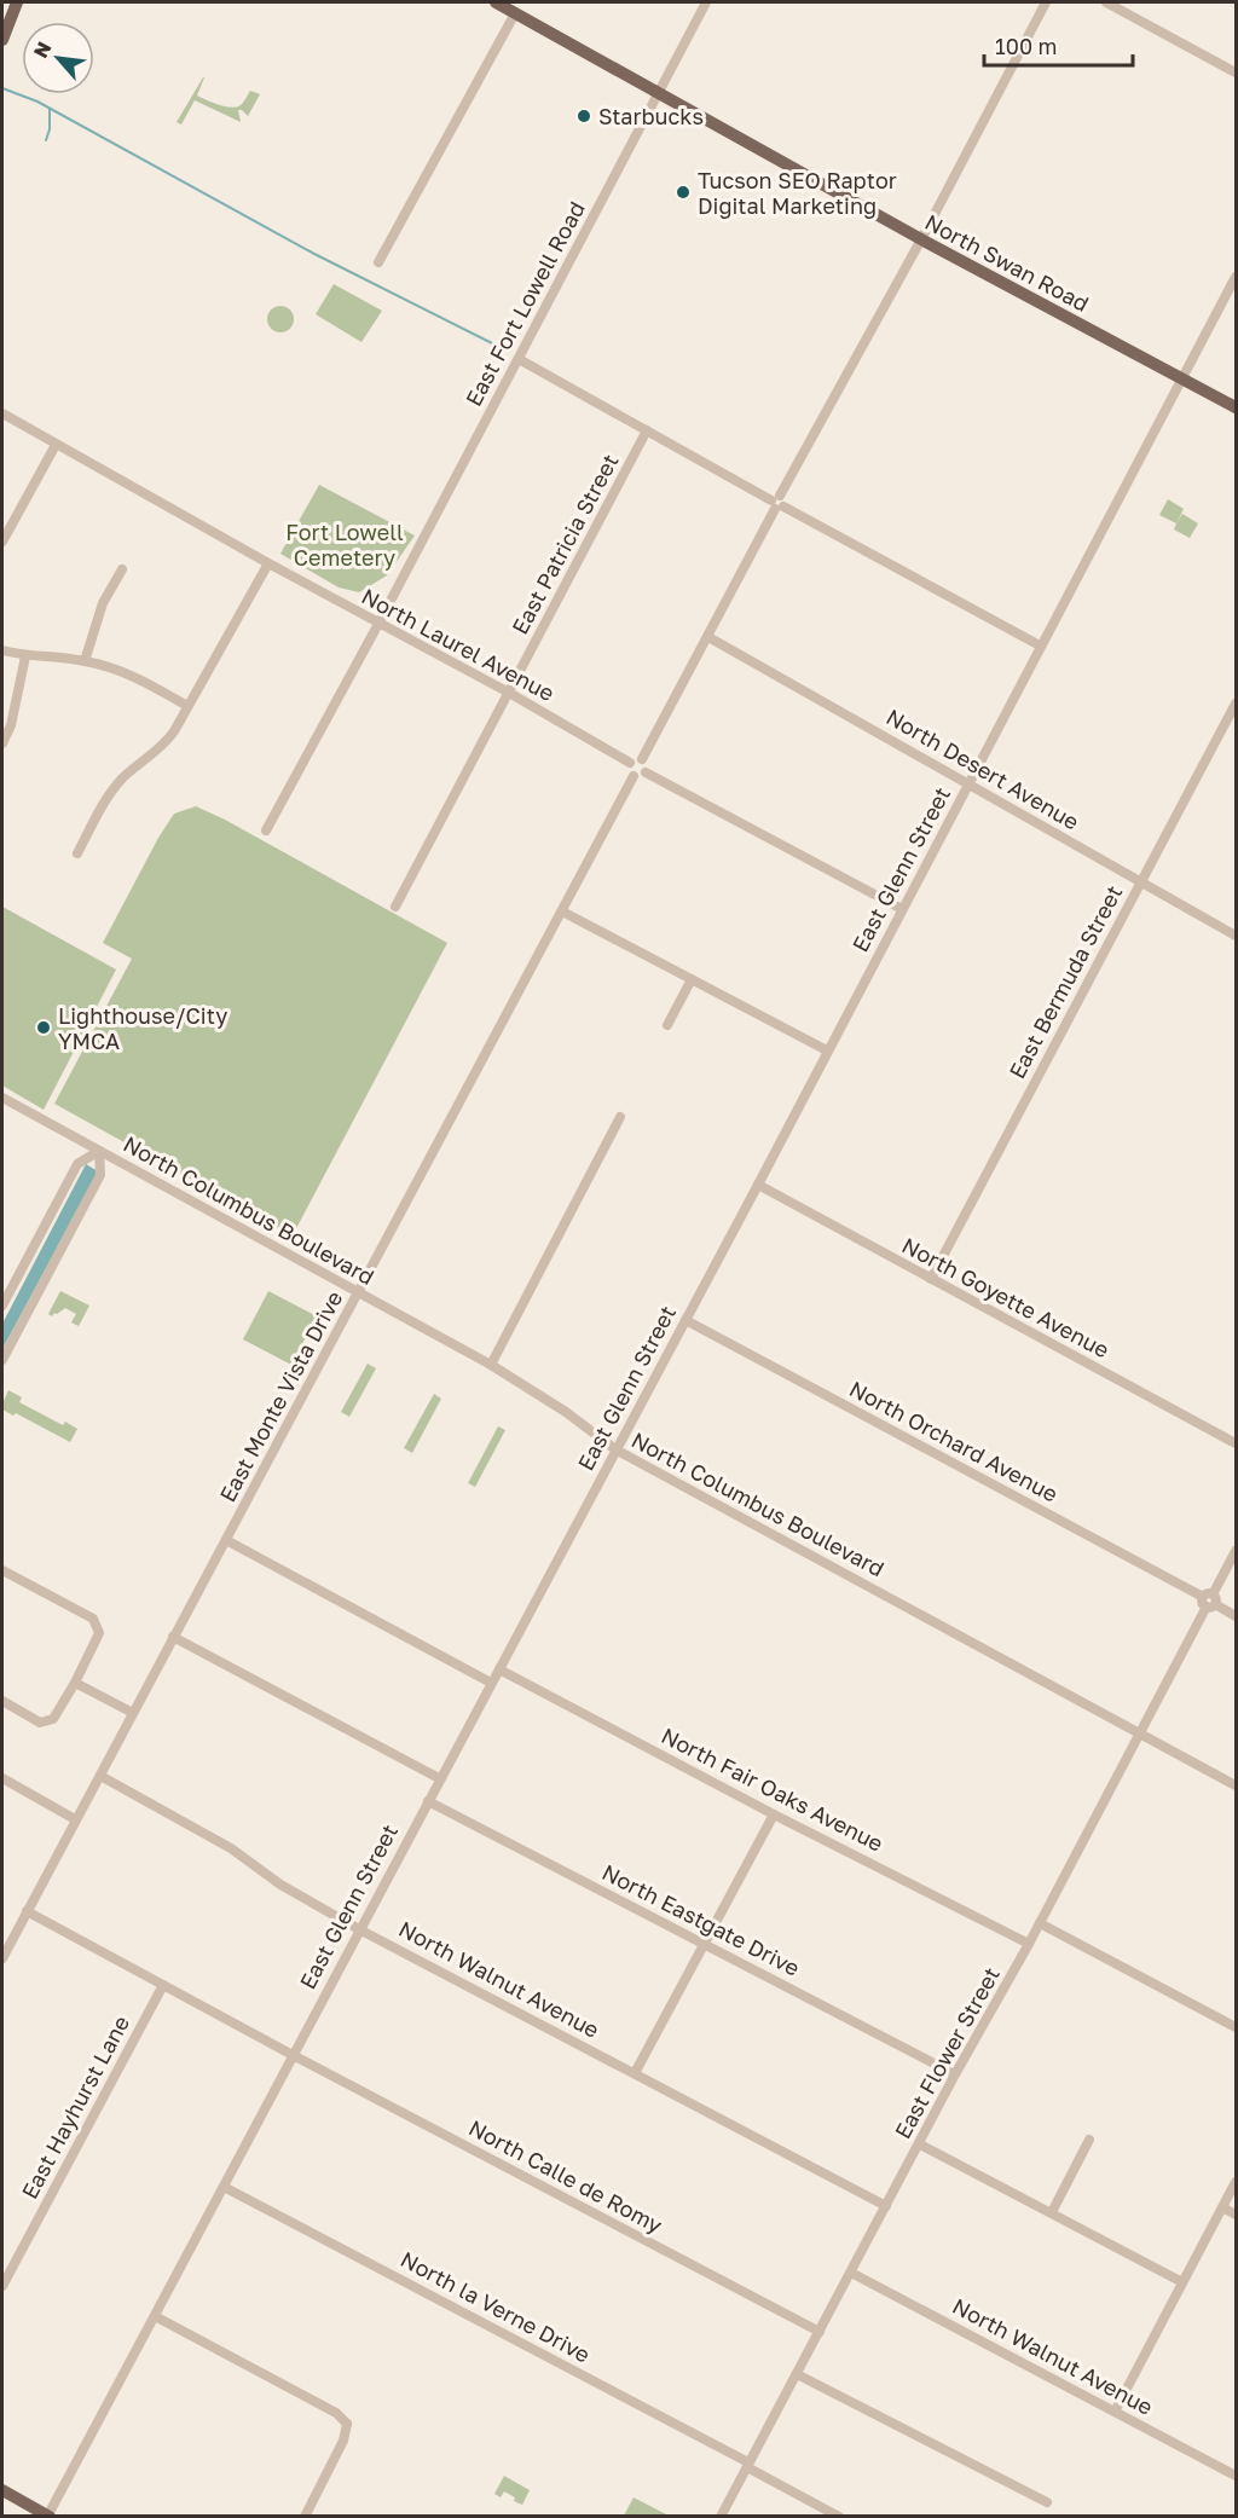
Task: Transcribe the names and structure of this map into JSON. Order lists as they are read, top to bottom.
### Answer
{
  "streets": {
    "main road": ["North Swan Road"],
    "street": [
      "East Fort Lowell Road",
      "East Patricia Street",
      "North Laurel Avenue",
      "North Desert Avenue",
      "East Glenn Street",
      "East Bermuda Street",
      "North Columbus Boulevard",
      "North Goyette Avenue",
      "East Monte Vista Drive",
      "North Orchard Avenue",
      "North Fair Oaks Avenue",
      "North Eastgate Drive",
      "North Walnut Avenue",
      "East Flower Street",
      "East Hayhurst Lane",
      "North Calle de Romy",
      "North la Verne Drive"
    ]
  },
  "crossings": [
    ["North Swan Road", "East Fort Lowell Road"],
    ["North Swan Road", "East Glenn Street"],
    ["East Fort Lowell Road", "North Laurel Avenue"],
    ["East Patricia Street", "North Laurel Avenue"],
    ["North Laurel Avenue", "East Monte Vista Drive"],
    ["North Desert Avenue", "East Glenn Street"],
    ["North Desert Avenue", "East Bermuda Street"],
    ["East Glenn Street", "North Columbus Boulevard"],
    ["East Glenn Street", "North Goyette Avenue"],
    ["East Glenn Street", "North Orchard Avenue"],
    ["East Glenn Street", "North Fair Oaks Avenue"],
    ["East Glenn Street", "North Eastgate Drive"],
    ["East Glenn Street", "North Walnut Avenue"],
    ["East Glenn Street", "North Calle de Romy"],
    ["East Glenn Street", "North la Verne Drive"],
    ["East Bermuda Street", "North Goyette Avenue"],
    ["North Columbus Boulevard", "East Monte Vista Drive"],
    ["North Columbus Boulevard", "East Flower Street"],
    ["East Monte Vista Drive", "North Walnut Avenue"],
    ["East Monte Vista Drive", "North Calle de Romy"],
    ["North Orchard Avenue", "East Flower Street"],
    ["North Fair Oaks Avenue", "East Flower Street"],
    ["North Eastgate Drive", "East Flower Street"],
    ["North Walnut Avenue", "East Flower Street"],
    ["East Flower Street", "North Calle de Romy"],
    ["East Flower Street", "North la Verne Drive"],
    ["East Hayhurst Lane", "North Calle de Romy"]
  ],
  "parks": ["Fort Lowell Cemetery"],
  "places": ["Starbucks", "Tucson SEO Raptor Digital Marketing", "Lighthouse/City YMCA"],
  "scale_bar": "100 m",
  "north": "top left"
}
